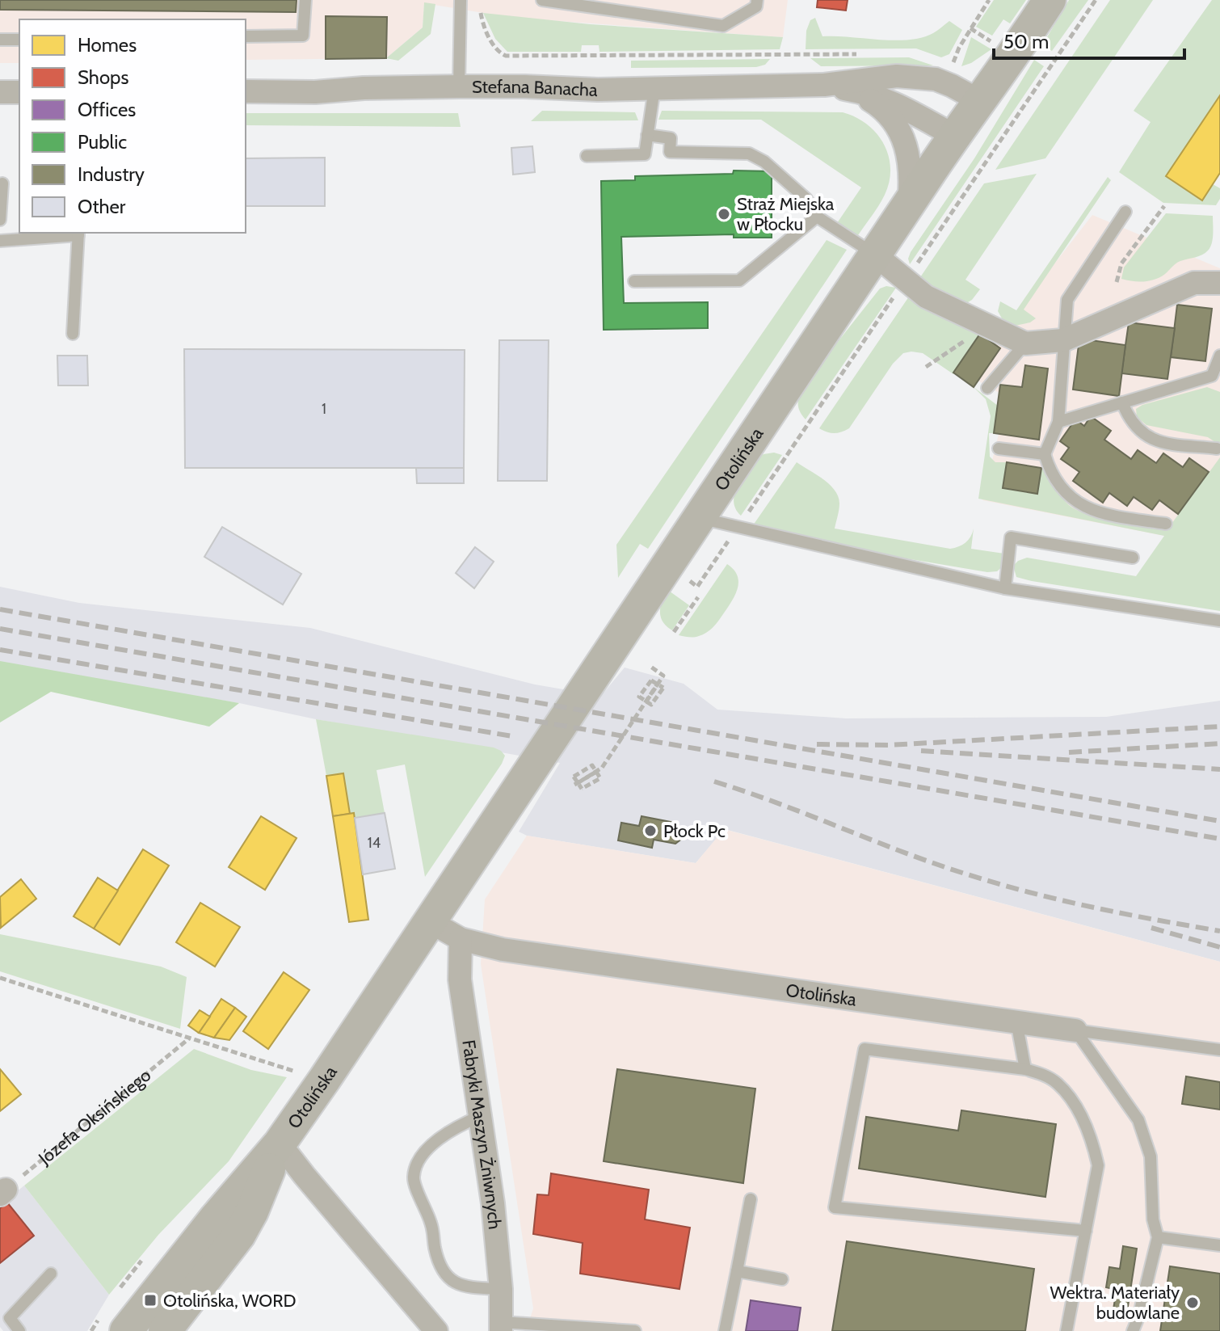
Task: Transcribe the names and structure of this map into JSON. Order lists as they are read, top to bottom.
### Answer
{
  "streets": {
    "main road": ["Otolińska"],
    "street": ["Stefana Banacha", "Fabryki Maszyn Żniwnych"],
    "path": ["Józefa Oksińskiego"]
  },
  "crossings": [
    ["Stefana Banacha", "Otolińska"],
    ["Otolińska", "Fabryki Maszyn Żniwnych"]
  ],
  "places": {
    "other": ["Straż Miejska w Płocku", "Płock Pc", "Wektra. Materiały budowlane"],
    "transit": ["Otolińska, WORD"]
  },
  "house_numbers": ["1", "14"],
  "legend": [
    "Homes",
    "Shops",
    "Offices",
    "Public",
    "Industry",
    "Other"
  ],
  "scale_bar": "50 m"
}
